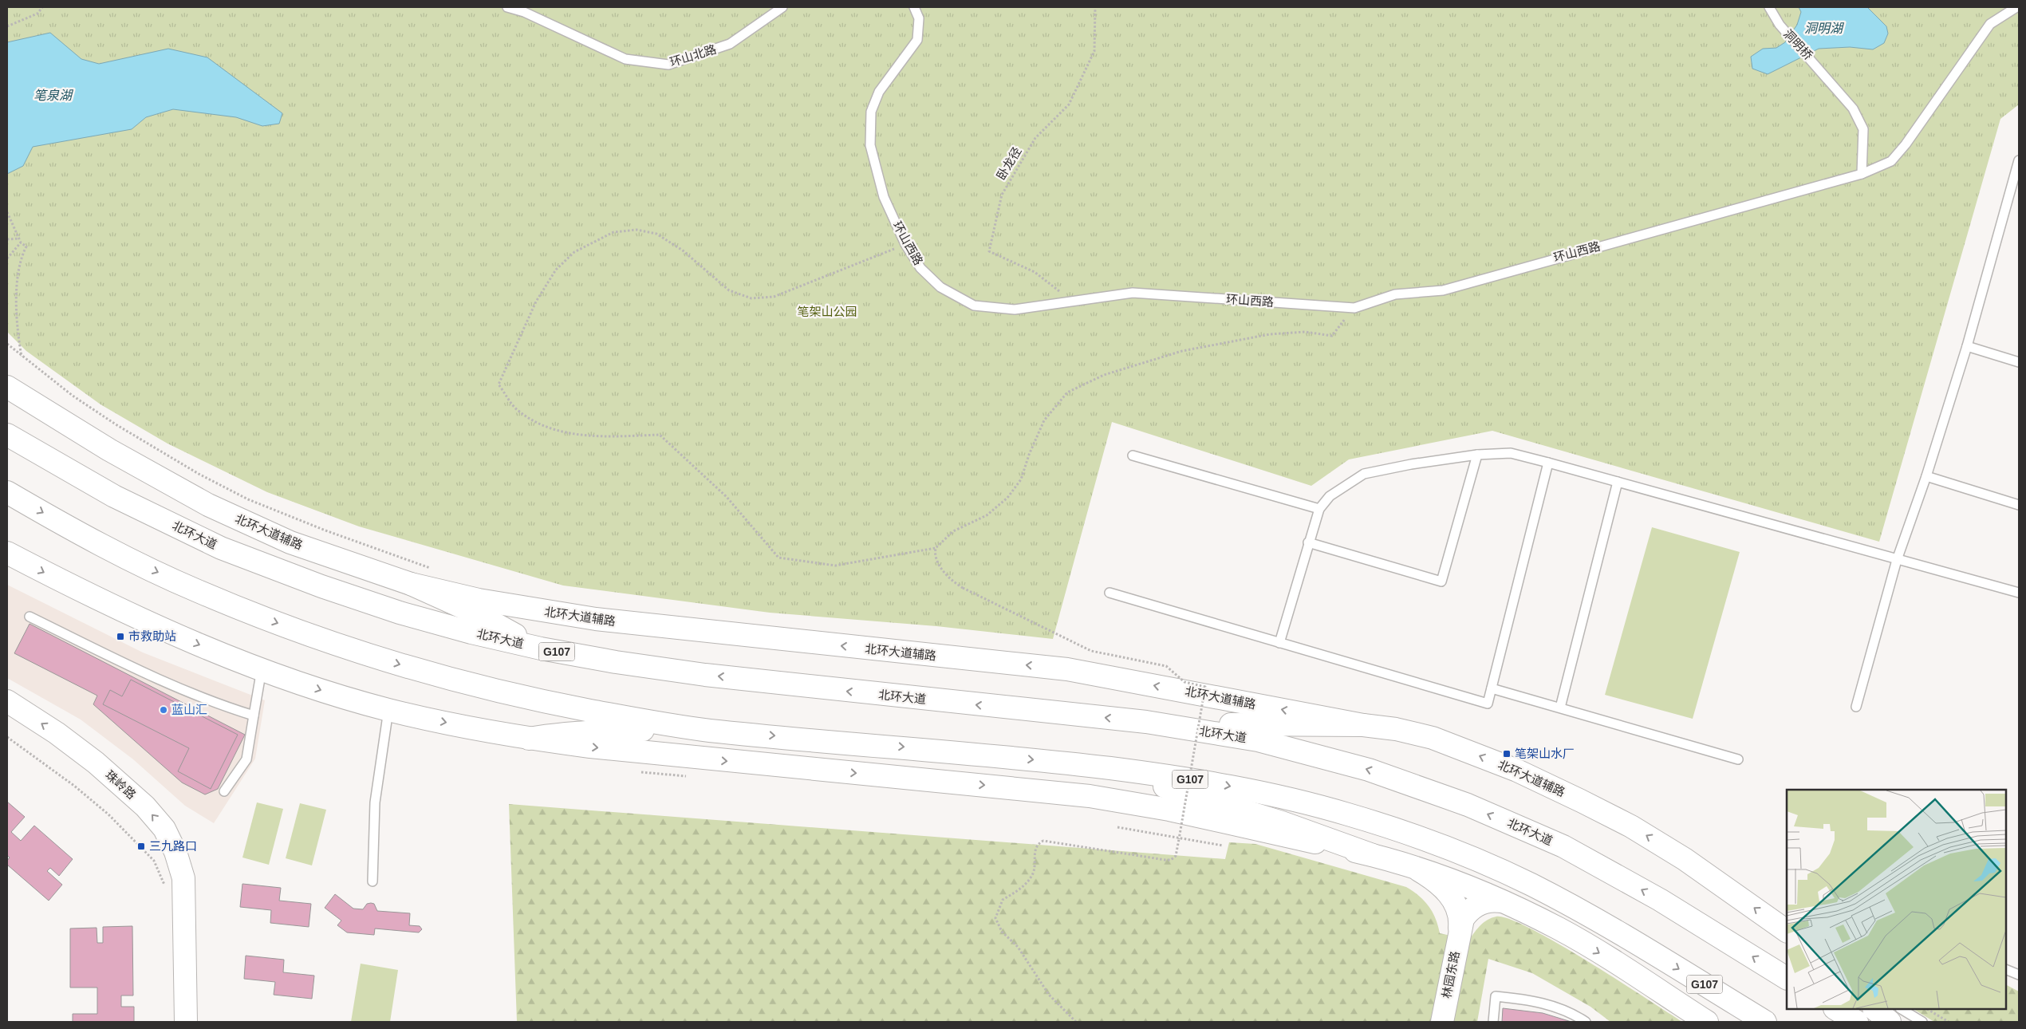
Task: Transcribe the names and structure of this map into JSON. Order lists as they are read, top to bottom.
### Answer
{
  "streets": {
    "main road": [
      "北环大道辅路",
      "北环大道",
      "G107",
      "珠岭路",
      "林园东路"
    ],
    "lane": ["洞明桥", "环山北路", "环山西路"],
    "path": ["卧龙径"]
  },
  "crossings": [
    ["洞明桥", "环山西路"],
    ["卧龙径", "环山西路"]
  ],
  "water": ["洞明湖", "笔泉湖"],
  "parks": ["笔架山公园"],
  "places": {
    "transit": ["市救助站", "笔架山水厂", "三九路口"],
    "other": ["蓝山汇"]
  }
}
